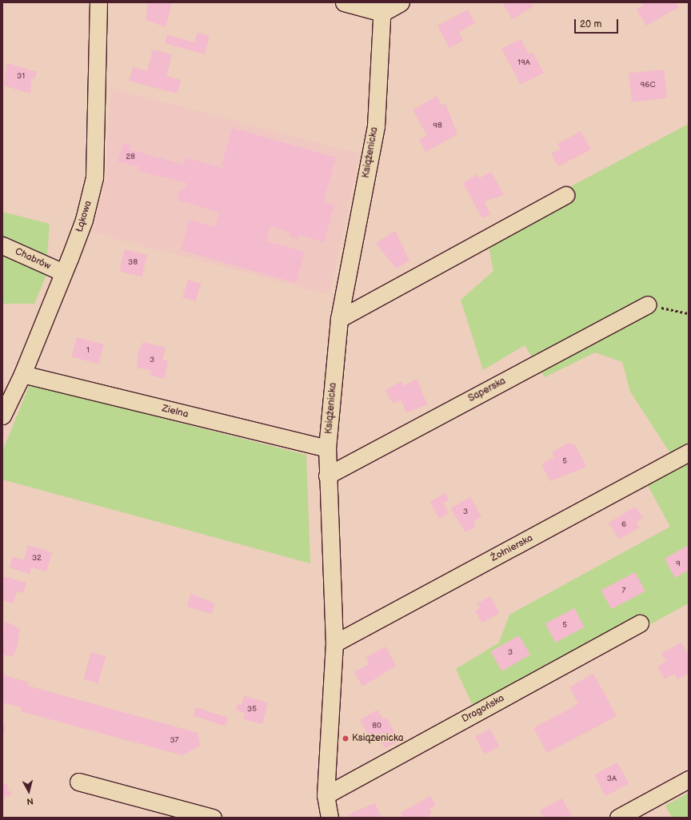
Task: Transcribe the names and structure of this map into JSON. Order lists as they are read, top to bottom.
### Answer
{
  "streets": {
    "street": [
      "Książenicka",
      "Łąkowa",
      "Chabrów",
      "Saperska",
      "Zielna",
      "Żołnierska",
      "Dragońska"
    ]
  },
  "crossings": [
    ["Książenicka", "Saperska"],
    ["Książenicka", "Zielna"],
    ["Książenicka", "Żołnierska"],
    ["Książenicka", "Dragońska"],
    ["Łąkowa", "Chabrów"],
    ["Łąkowa", "Zielna"]
  ],
  "places": ["Książenicka"],
  "house_numbers": [
    "19A",
    "31",
    "96C",
    "98",
    "28",
    "38",
    "1",
    "3",
    "5",
    "3",
    "6",
    "32",
    "9",
    "7",
    "5",
    "3",
    "35",
    "80",
    "37",
    "3A"
  ],
  "scale_bar": "20 m",
  "north": "bottom"
}
